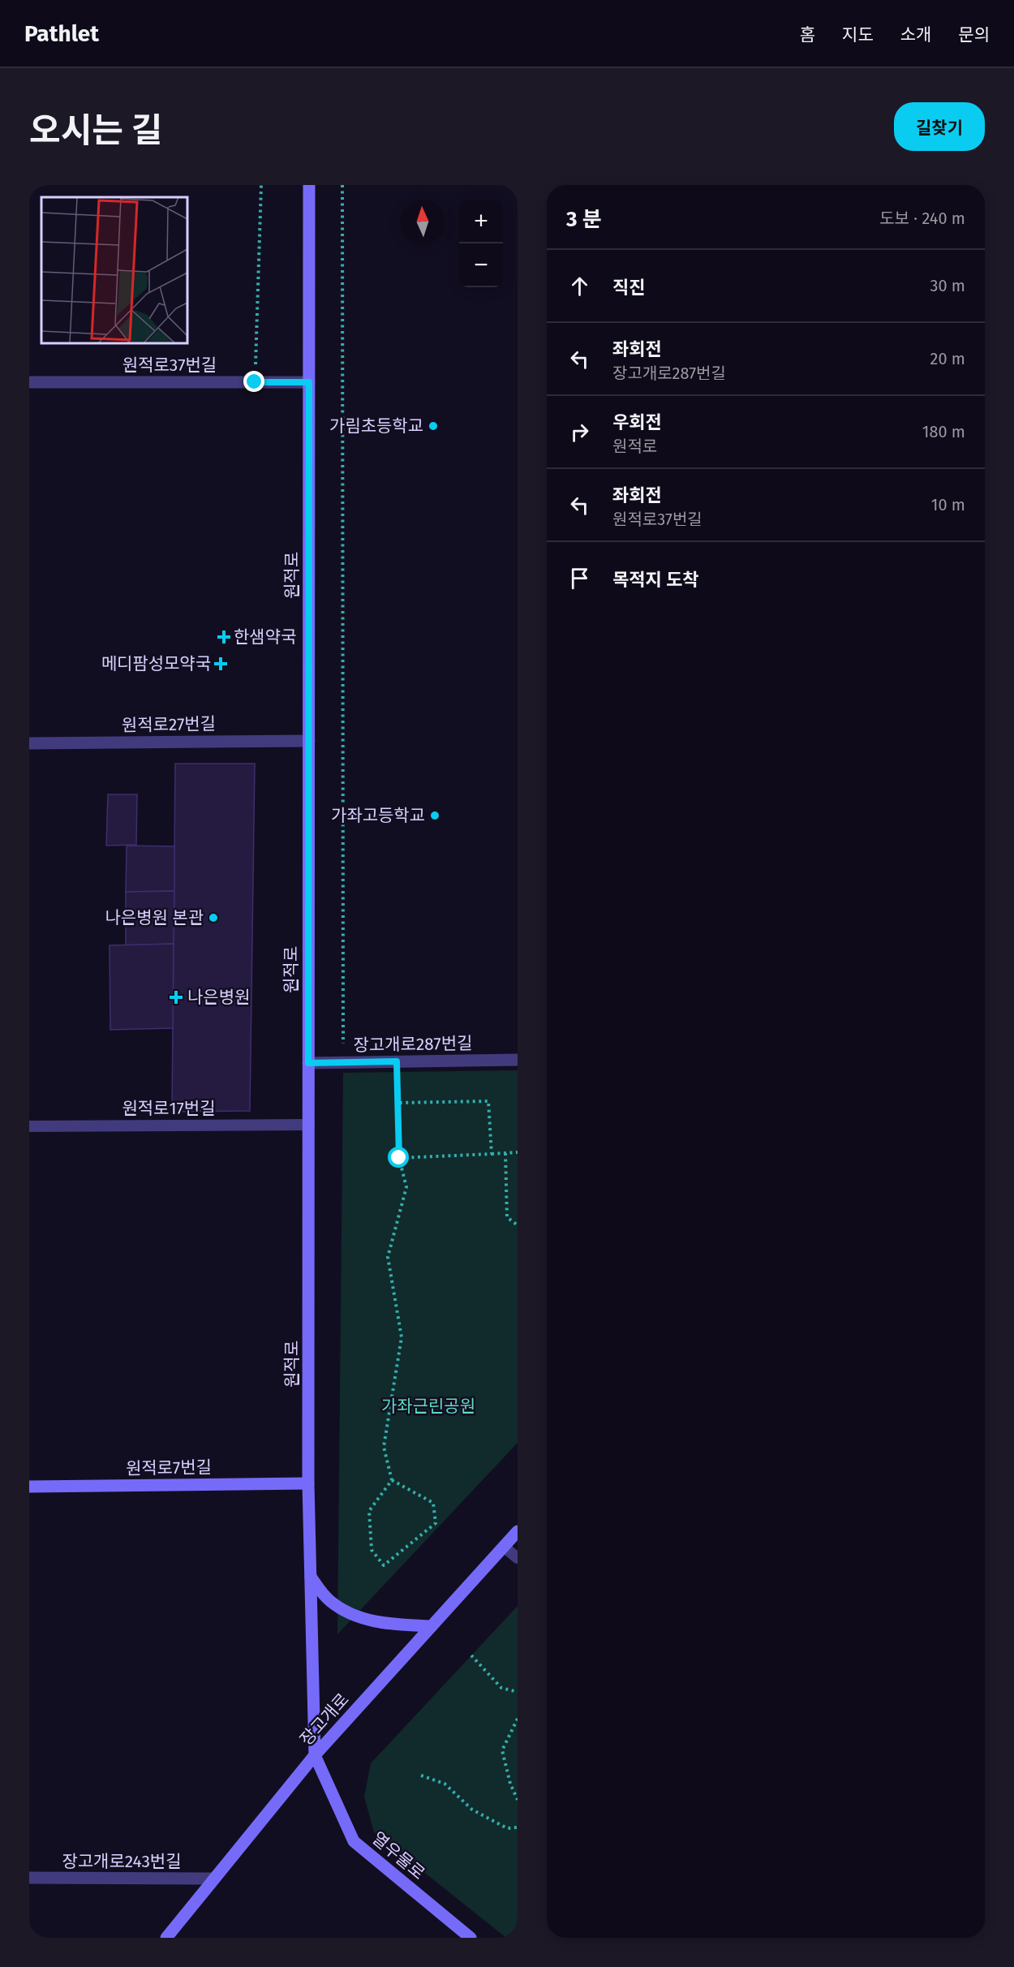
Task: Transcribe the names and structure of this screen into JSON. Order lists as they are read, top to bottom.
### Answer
{
  "streets": {
    "street": [
      "원적로37번길",
      "원적로",
      "원적로27번길",
      "장고개로287번길",
      "원적로7번길",
      "장고개로",
      "열우물로",
      "장고개로243번길"
    ],
    "lane": ["원적로17번길"]
  },
  "crossings": [
    ["원적로37번길", "원적로"],
    ["원적로", "원적로27번길"],
    ["원적로", "장고개로287번길"],
    ["원적로", "원적로17번길"],
    ["원적로", "원적로7번길"],
    ["원적로", "장고개로"],
    ["원적로", "열우물로"],
    ["장고개로", "열우물로"],
    ["장고개로", "장고개로243번길"]
  ],
  "parks": ["가좌근린공원"],
  "places": {
    "other": ["가림초등학교", "가좌고등학교", "나은병원 본관"],
    "health": ["한샘약국", "메디팜성모약국", "나은병원"]
  },
  "north": "top",
  "page": {
    "header": "Pathlet",
    "nav": [
      "홈",
      "지도",
      "소개",
      "문의"
    ],
    "title": "오시는 길",
    "buttons": "길찾기",
    "heading": ["3 분", "도보 · 240 m"],
    "map_buttons": ["+", "−"],
    "list": [
      ["직진", "30 m"],
      ["좌회전", "장고개로287번길", "20 m"],
      ["우회전", "원적로", "180 m"],
      ["좌회전", "원적로37번길", "10 m"],
      "목적지 도착"
    ]
  }
}
